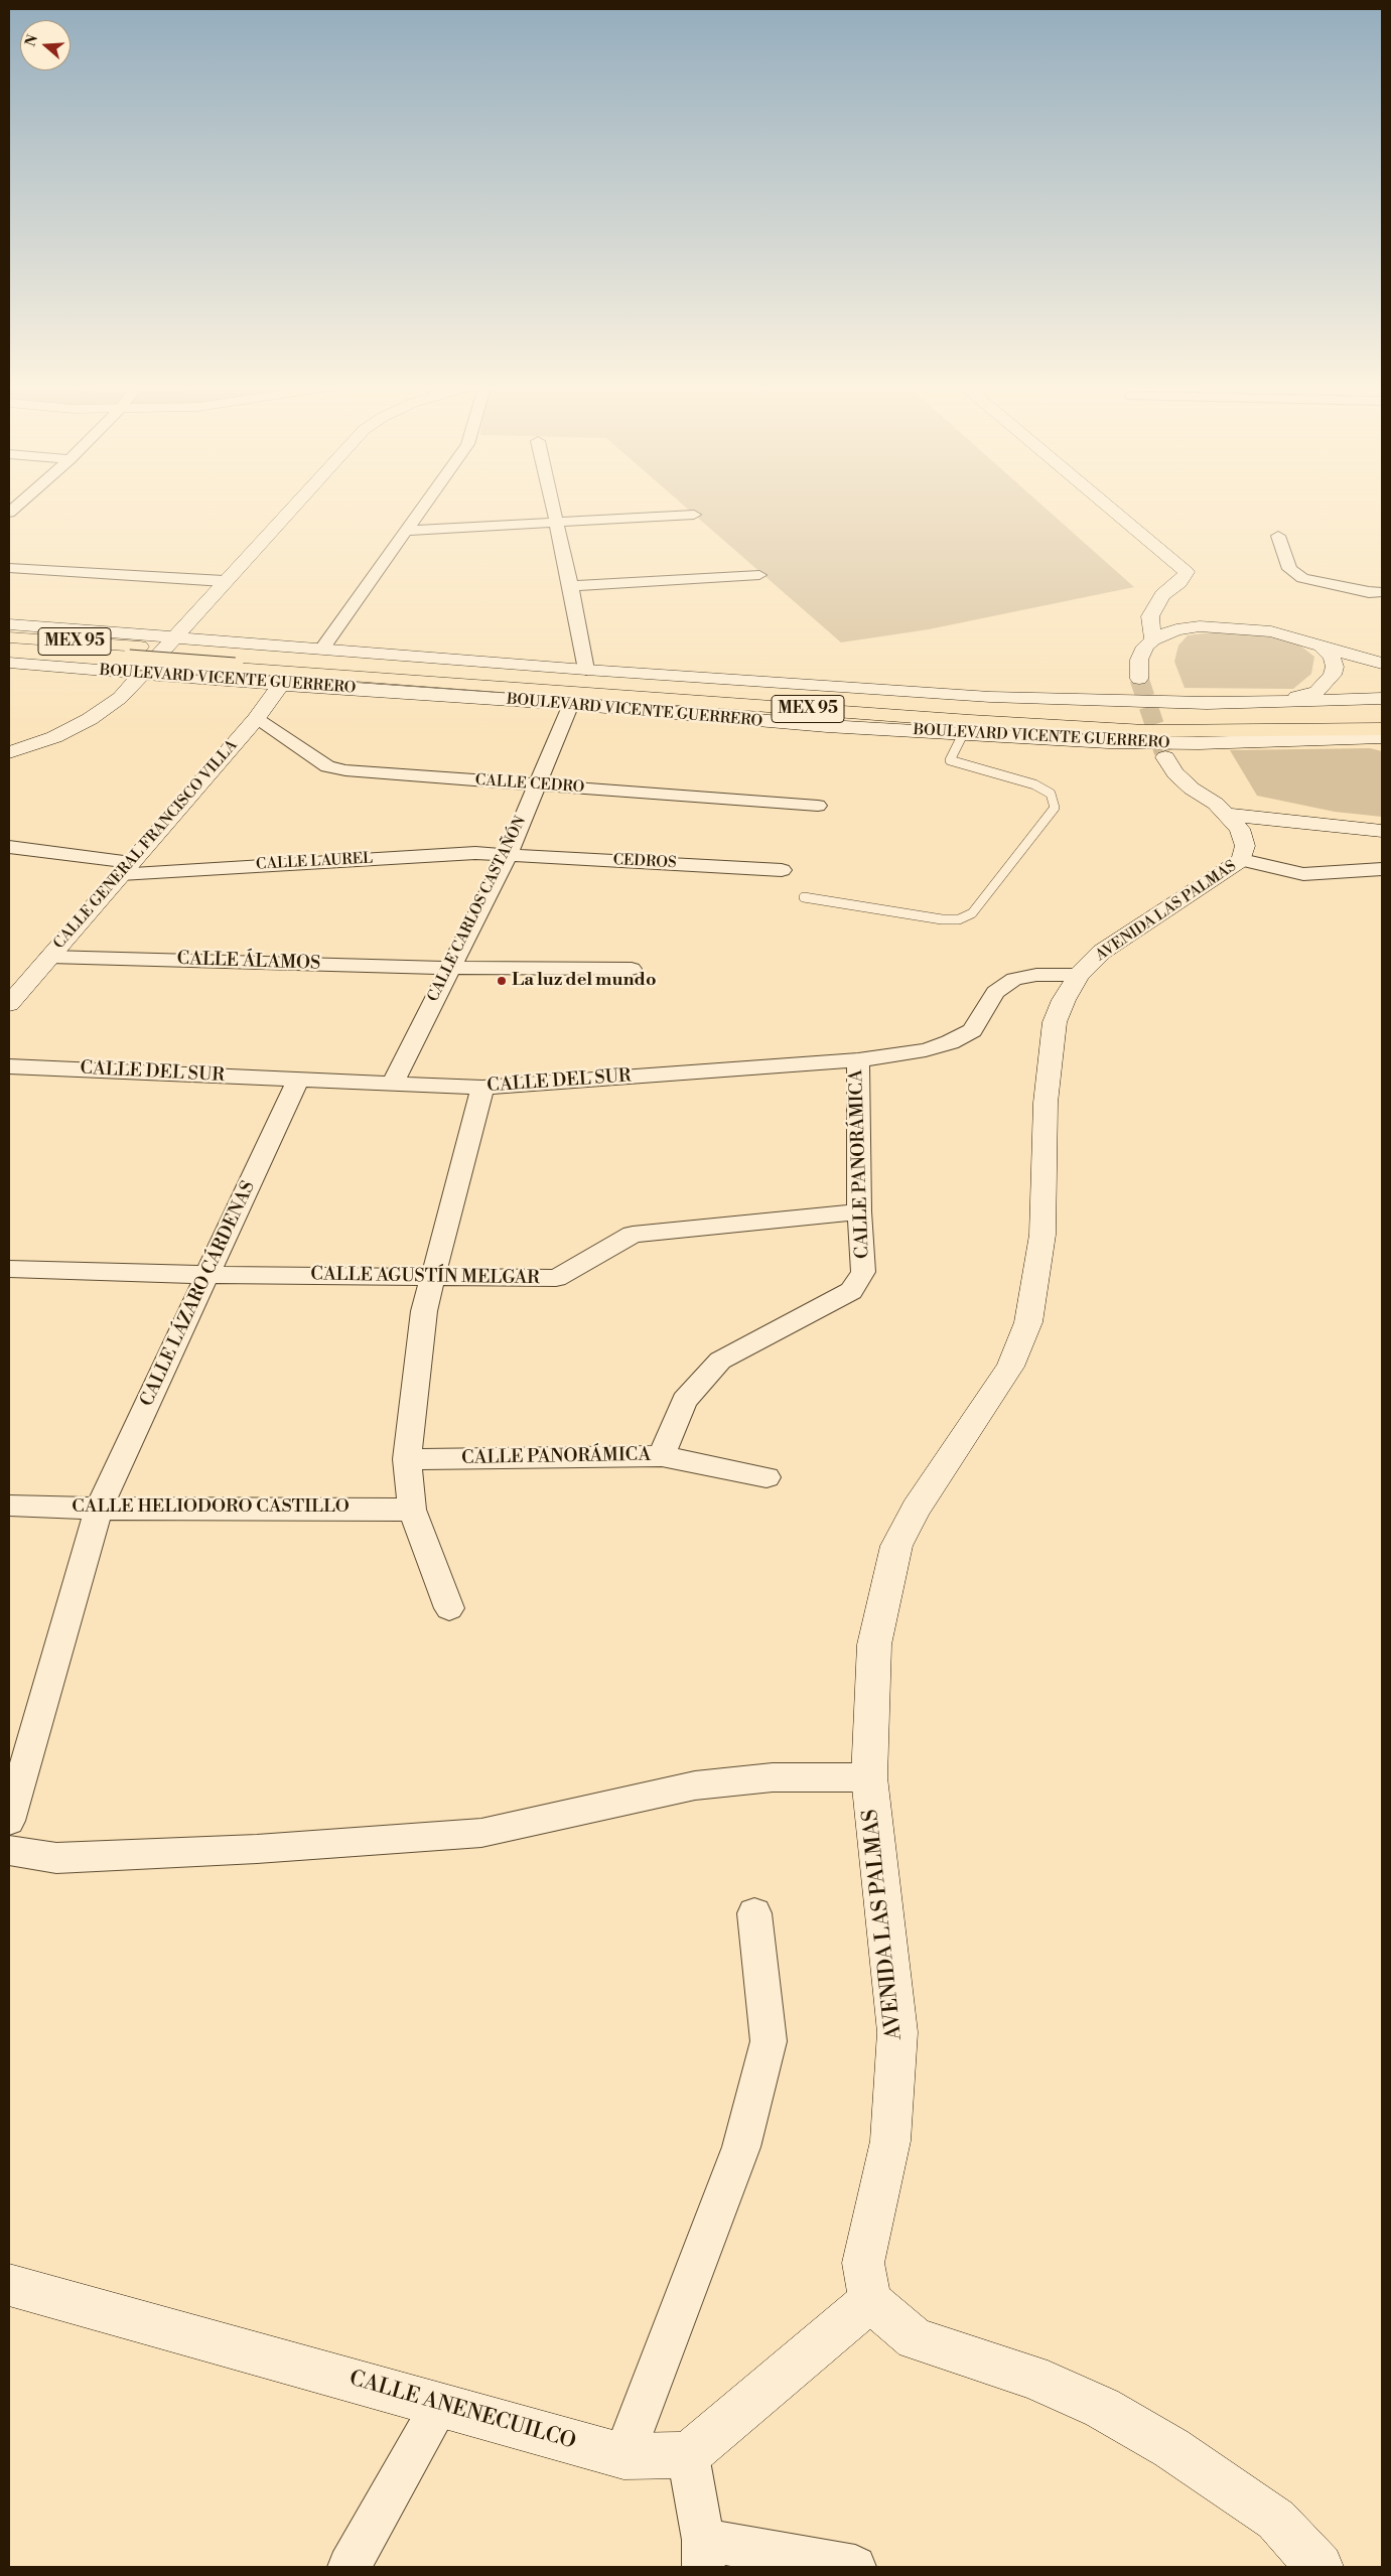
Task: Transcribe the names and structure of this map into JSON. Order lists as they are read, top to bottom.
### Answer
{
  "streets": {
    "highway": ["MEX 95", "BOULEVARD VICENTE GUERRERO"],
    "street": [
      "CALLE CEDRO",
      "CALLE GENERAL FRANCISCO VILLA",
      "CALLE LAUREL",
      "CEDROS",
      "CALLE CARLOS CASTAÑÓN",
      "AVENIDA LAS PALMAS",
      "CALLE ÁLAMOS",
      "CALLE DEL SUR",
      "CALLE PANORÁMICA",
      "CALLE AGUSTÍN MELGAR",
      "CALLE LÁZARO CÁRDENAS",
      "CALLE HELIODORO CASTILLO",
      "CALLE ANENECUILCO"
    ]
  },
  "crossings": [
    ["BOULEVARD VICENTE GUERRERO", "CALLE GENERAL FRANCISCO VILLA"],
    ["BOULEVARD VICENTE GUERRERO", "CALLE CARLOS CASTAÑÓN"],
    ["CALLE CEDRO", "CALLE GENERAL FRANCISCO VILLA"],
    ["CALLE CEDRO", "CALLE CARLOS CASTAÑÓN"],
    ["CALLE GENERAL FRANCISCO VILLA", "CALLE LAUREL"],
    ["CALLE GENERAL FRANCISCO VILLA", "CALLE ÁLAMOS"],
    ["CALLE LAUREL", "CEDROS"],
    ["CALLE LAUREL", "CALLE CARLOS CASTAÑÓN"],
    ["CEDROS", "CALLE CARLOS CASTAÑÓN"],
    ["CALLE CARLOS CASTAÑÓN", "CALLE ÁLAMOS"],
    ["CALLE CARLOS CASTAÑÓN", "CALLE DEL SUR"],
    ["AVENIDA LAS PALMAS", "CALLE DEL SUR"],
    ["CALLE DEL SUR", "CALLE PANORÁMICA"],
    ["CALLE DEL SUR", "CALLE LÁZARO CÁRDENAS"],
    ["CALLE PANORÁMICA", "CALLE AGUSTÍN MELGAR"],
    ["CALLE AGUSTÍN MELGAR", "CALLE LÁZARO CÁRDENAS"],
    ["CALLE LÁZARO CÁRDENAS", "CALLE HELIODORO CASTILLO"]
  ],
  "places": ["La luz del mundo"],
  "north": "left"
}
